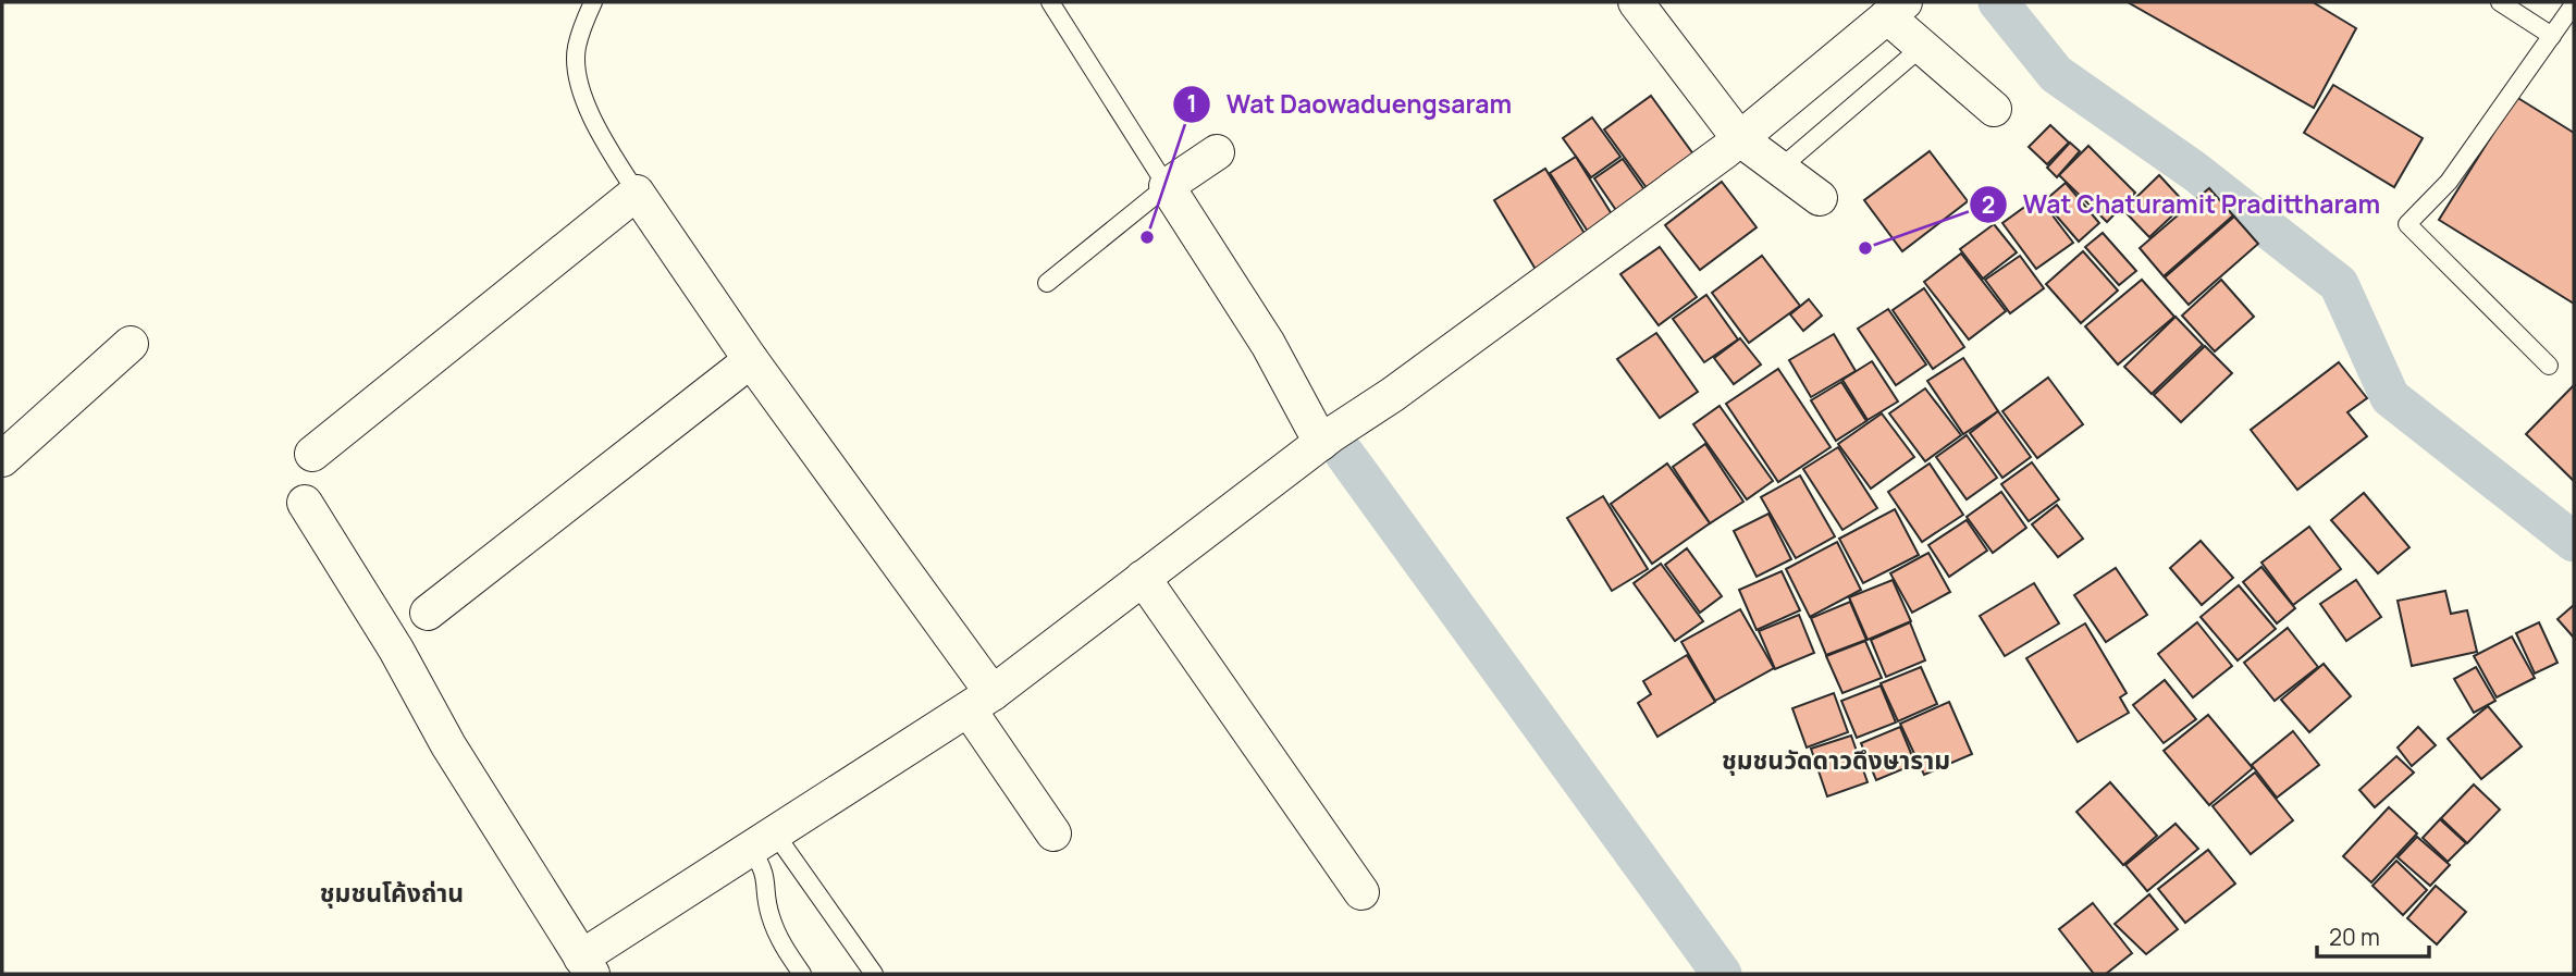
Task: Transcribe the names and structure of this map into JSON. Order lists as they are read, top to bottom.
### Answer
{
  "districts": ["ชุมชนวัดดาวดึงษาราม", "ชุมชนโค้งถ่าน"],
  "places": ["Wat Daowaduengsaram", "Wat Chaturamit Pradittharam"],
  "scale_bar": "20 m"
}
